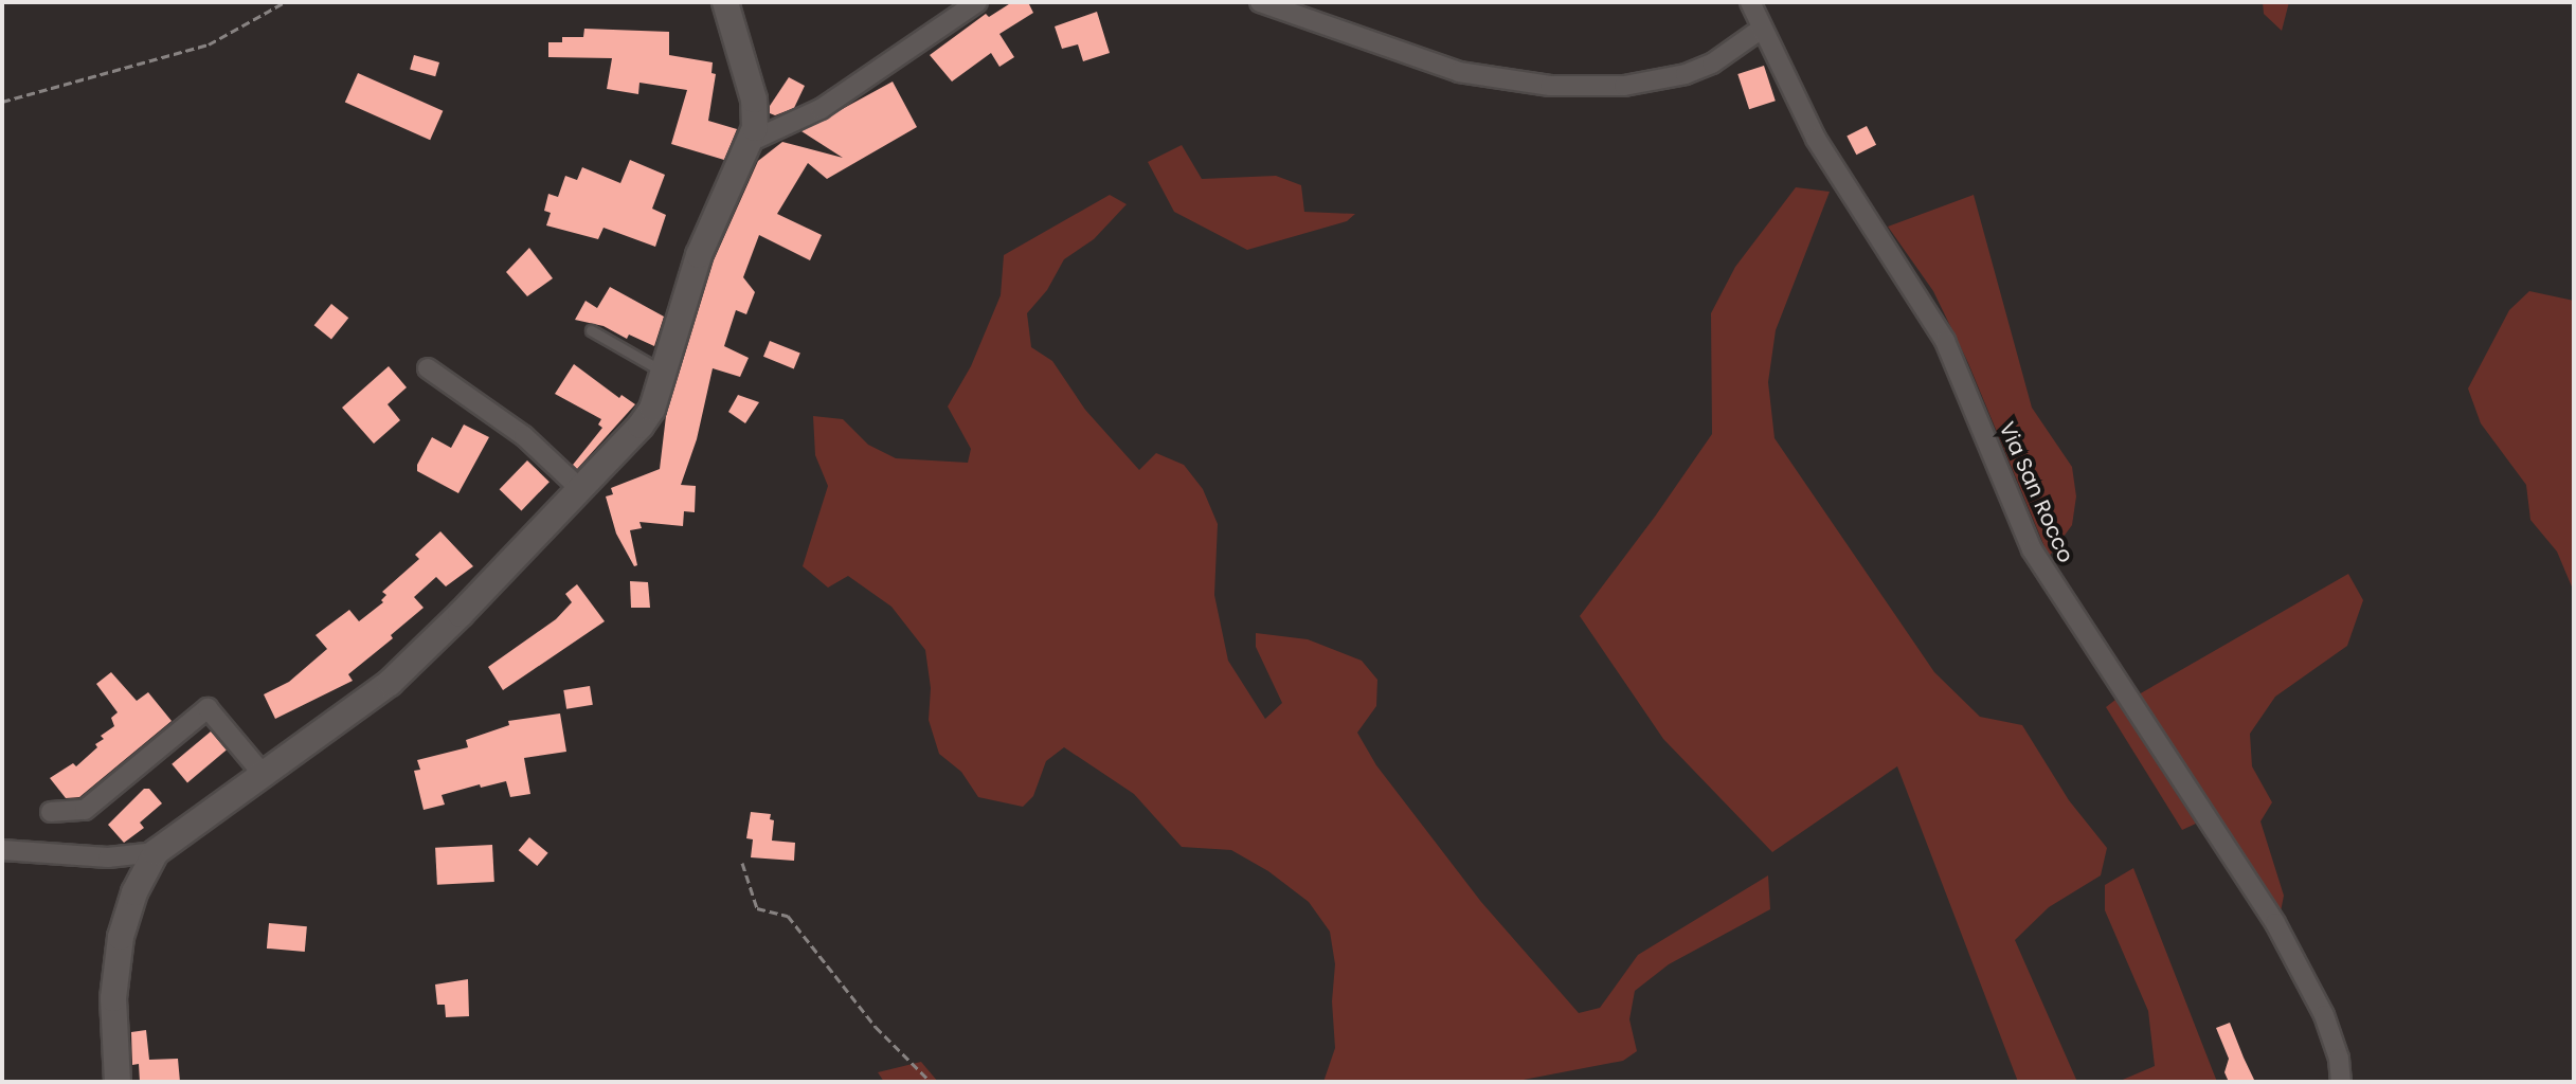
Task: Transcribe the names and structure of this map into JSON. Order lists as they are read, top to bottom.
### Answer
{
  "streets": {
    "street": ["Via San Rocco"]
  }
}
